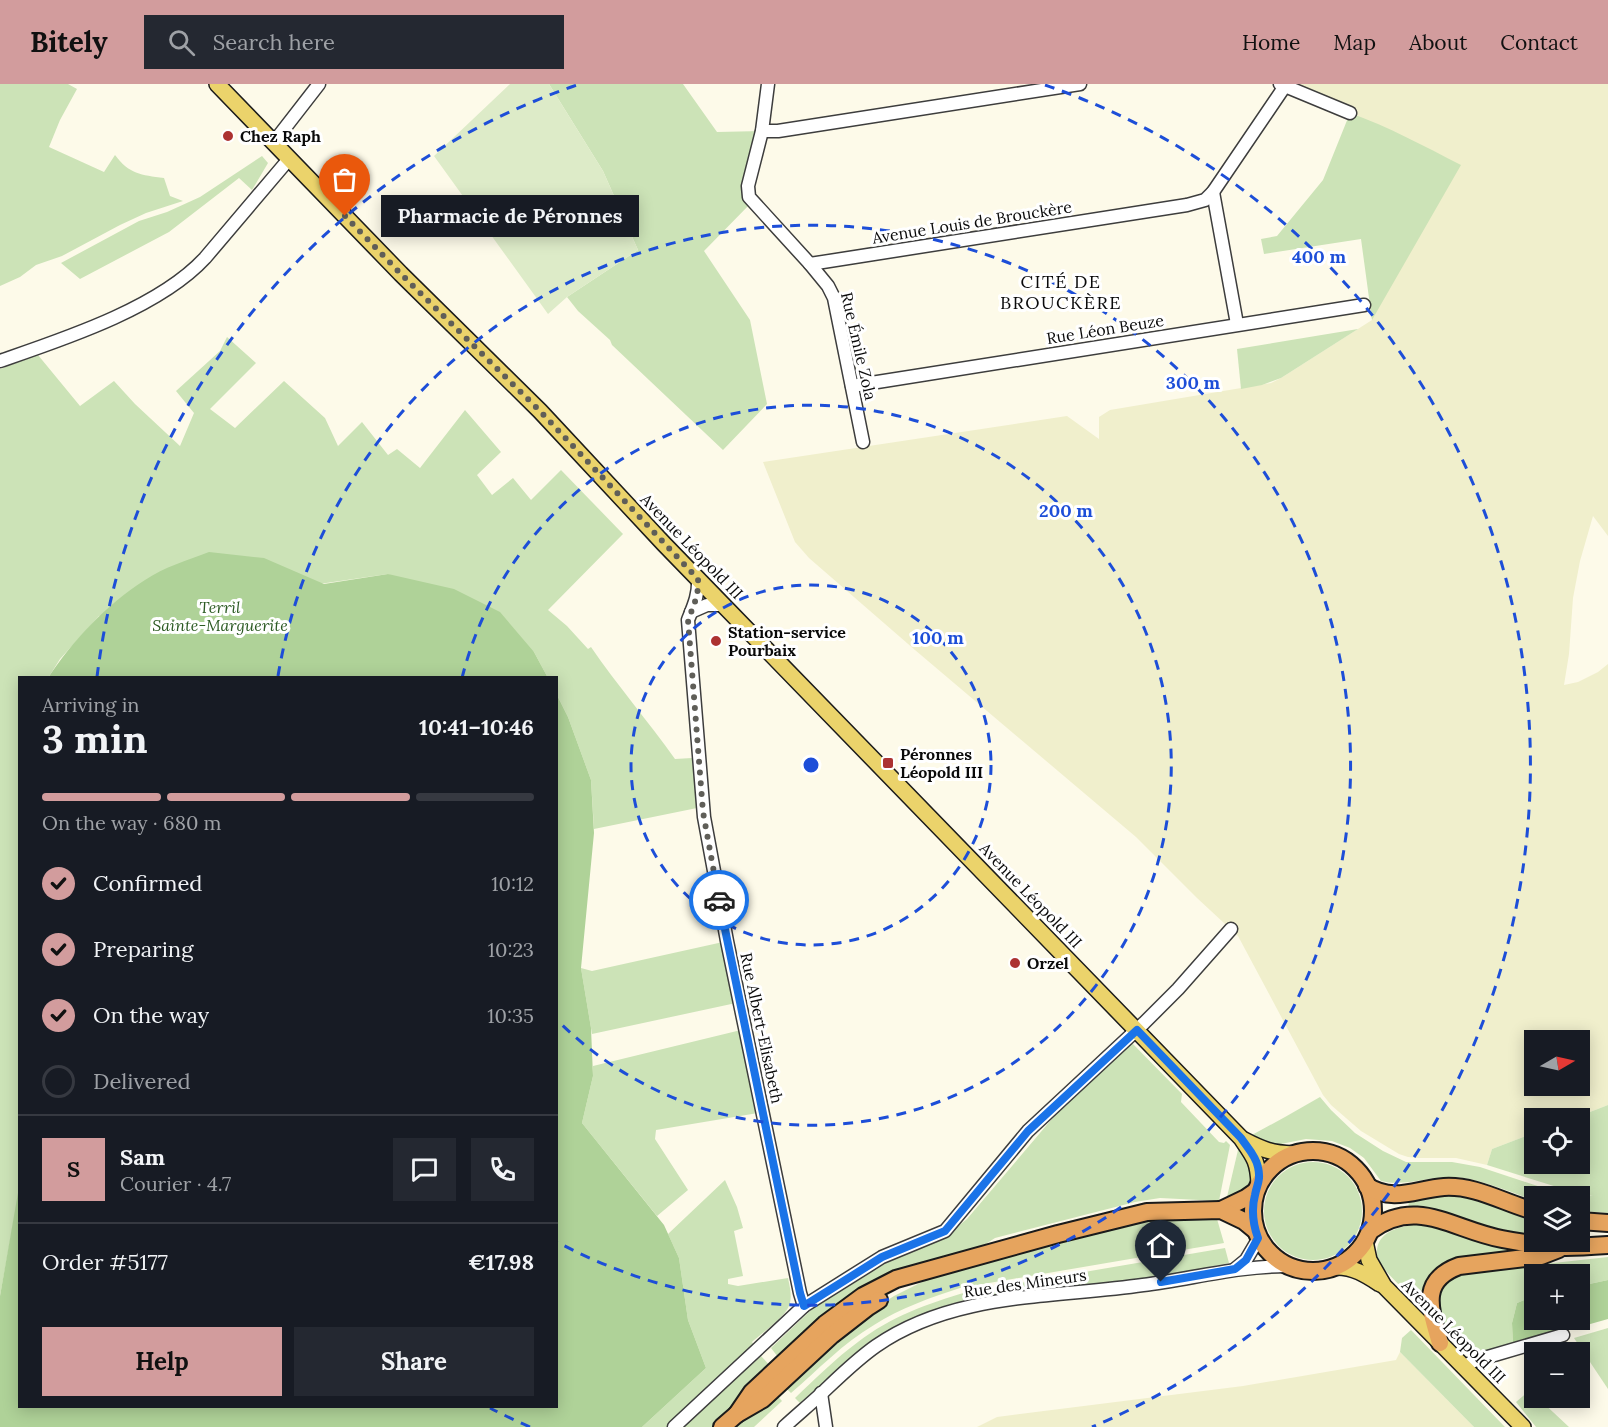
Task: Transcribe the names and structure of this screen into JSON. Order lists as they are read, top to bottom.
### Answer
{
  "streets": {
    "main road": ["Avenue Léopold III"],
    "street": [
      "Avenue Louis de Brouckère",
      "Rue Léon Beuze",
      "Rue Émile Zola",
      "Rue Albert-Elisabeth",
      "Rue des Mineurs"
    ]
  },
  "crossings": [
    ["Avenue Louis de Brouckère", "Rue Émile Zola"],
    ["Rue Léon Beuze", "Rue Émile Zola"],
    ["Avenue Léopold III", "Rue Albert-Elisabeth"],
    ["Avenue Léopold III", "Rue des Mineurs"]
  ],
  "districts": ["CITÉ DE BROUCKÈRE"],
  "parks": ["Terril Sainte-Marguerite"],
  "places": {
    "other": [
      "Chez Raph",
      "Pharmacie de Péronnes",
      "Station-service Pourbaix",
      "Orzel"
    ],
    "transit": ["Péronnes Léopold III"]
  },
  "north": "right",
  "page": {
    "header": "Bitely",
    "search": "Search here",
    "nav": [
      "Home",
      "Map",
      "About",
      "Contact"
    ],
    "bubble": "Pharmacie de Péronnes",
    "heading": ["3 min", "Arriving in", "10:41–10:46"],
    "panel": [
      "Sam",
      "Courier · 4.7",
      "Order #5177",
      "€17.98"
    ],
    "bar": "On the way · 680 m",
    "list": [
      ["Confirmed", "10:12"],
      ["Preparing", "10:23"],
      ["On the way", "10:35"],
      "Delivered"
    ],
    "map_buttons": ["+", "−"],
    "round": "S",
    "buttons": ["Help", "Share"]
  },
  "rings": [
    "400 m",
    "300 m",
    "200 m",
    "100 m"
  ]
}
